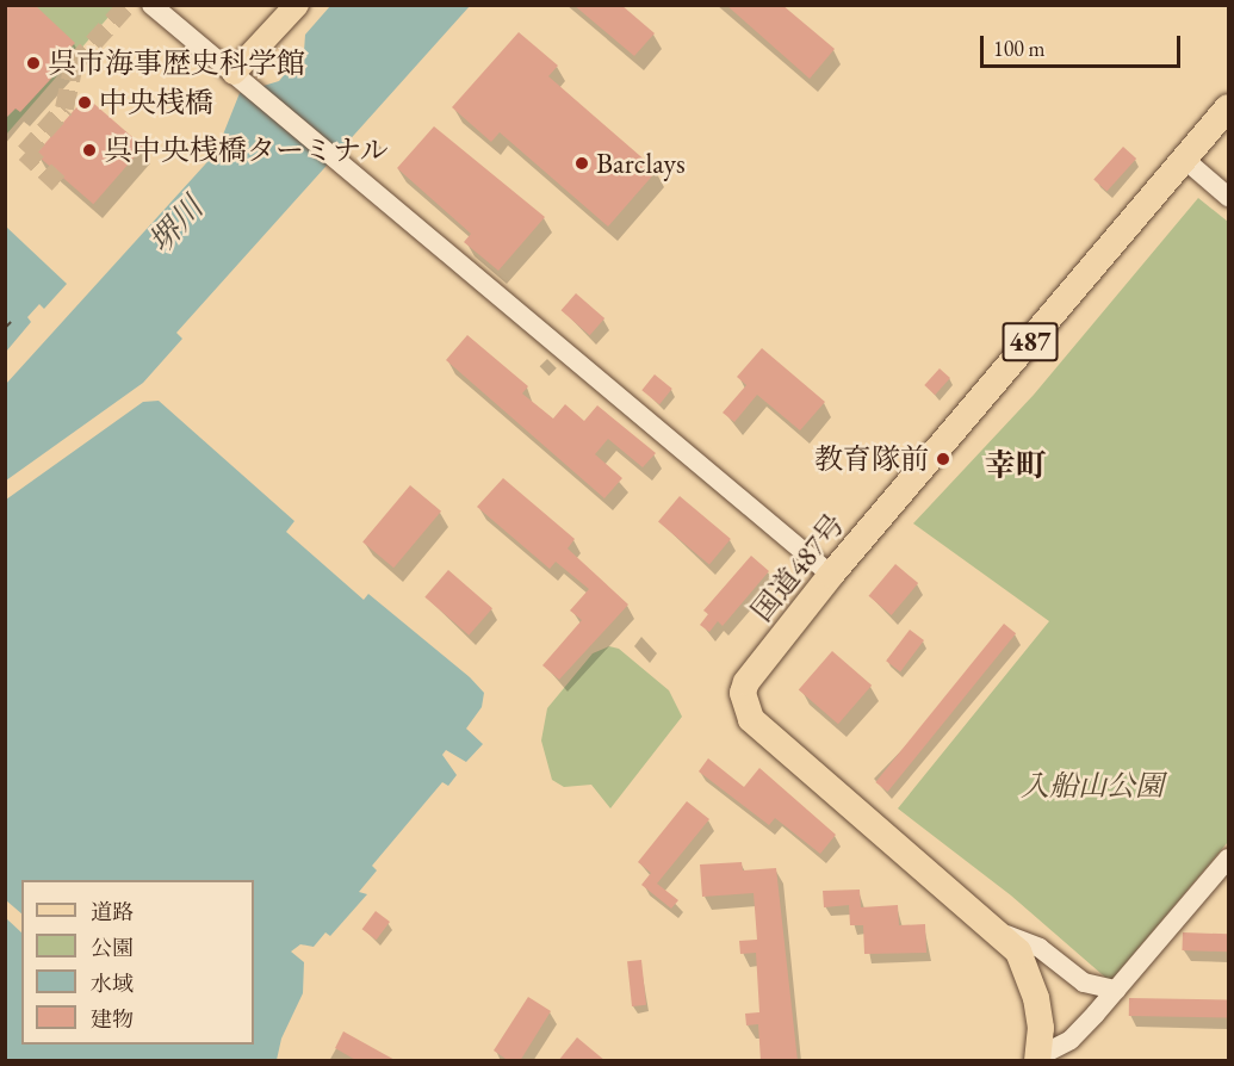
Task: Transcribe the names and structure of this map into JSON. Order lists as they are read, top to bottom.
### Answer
{
  "streets": {
    "highway": ["487", "国道487号"]
  },
  "districts": ["幸町"],
  "water": ["堺川"],
  "parks": ["入船山公園"],
  "places": [
    "呉市海事歴史科学館",
    "中央桟橋",
    "呉中央桟橋ターミナル",
    "Barclays",
    "教育隊前"
  ],
  "legend": [
    "道路",
    "公園",
    "水域",
    "建物"
  ],
  "scale_bar": "100 m"
}
